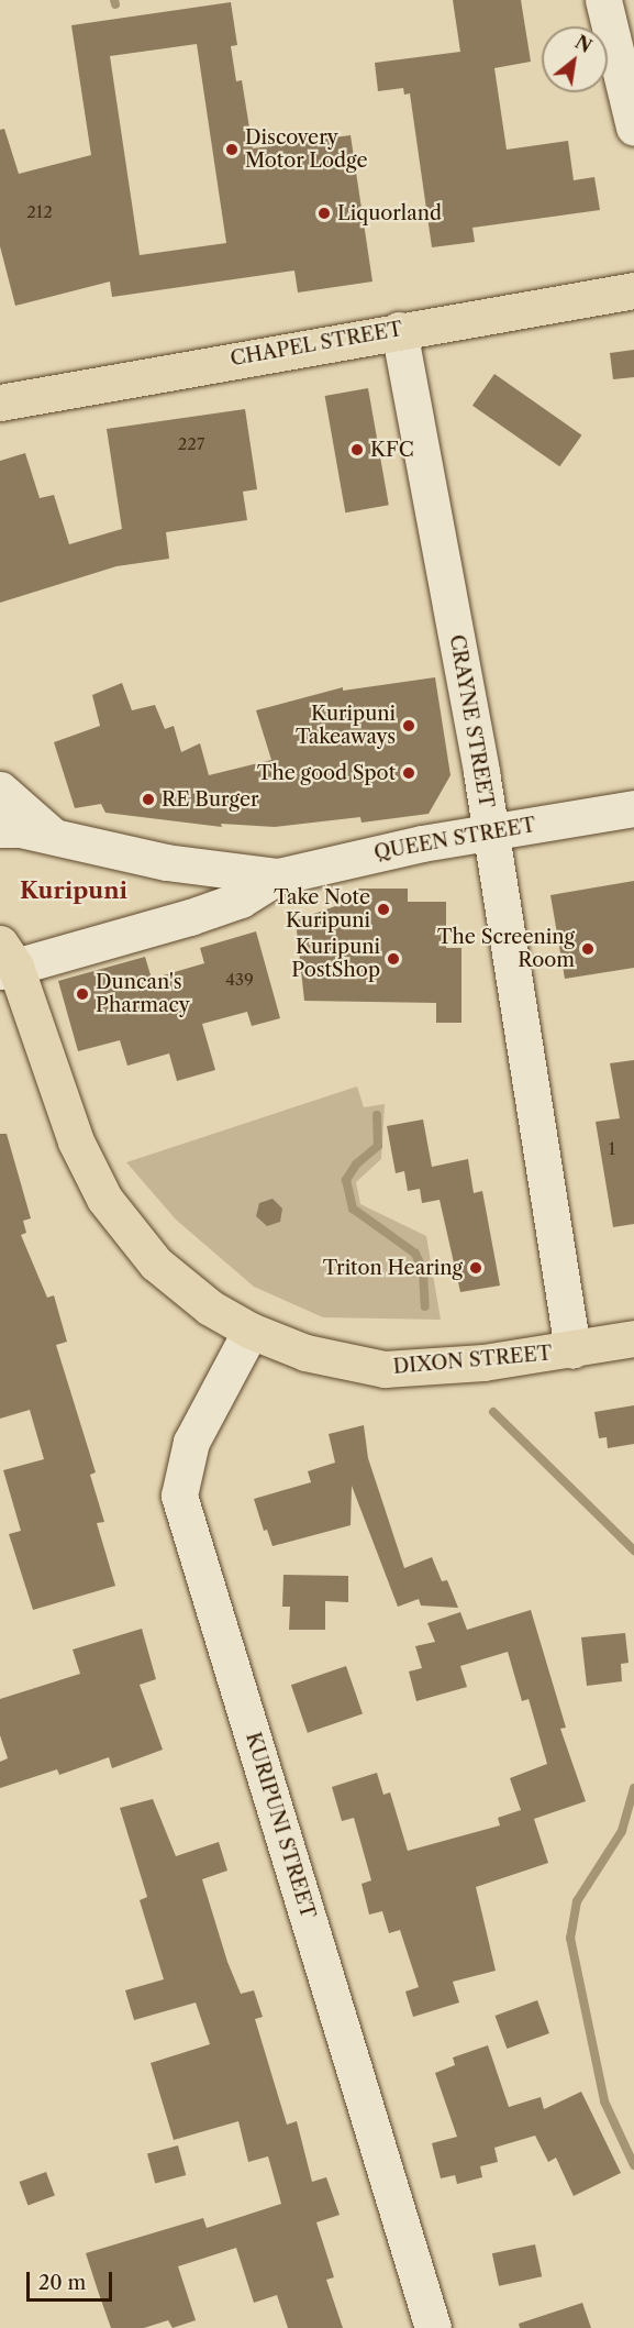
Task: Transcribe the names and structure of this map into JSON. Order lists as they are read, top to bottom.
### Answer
{
  "streets": {
    "main road": ["CHAPEL STREET", "DIXON STREET"],
    "street": ["CRAYNE STREET", "QUEEN STREET", "KURIPUNI STREET"]
  },
  "crossings": [
    ["CHAPEL STREET", "CRAYNE STREET"],
    ["CRAYNE STREET", "QUEEN STREET"],
    ["CRAYNE STREET", "DIXON STREET"],
    ["QUEEN STREET", "DIXON STREET"],
    ["DIXON STREET", "KURIPUNI STREET"]
  ],
  "districts": ["Kuripuni"],
  "places": [
    "Discovery Motor Lodge",
    "Liquorland",
    "KFC",
    "Kuripuni Takeaways",
    "The good Spot",
    "RE Burger",
    "Take Note Kuripuni",
    "The Screening Room",
    "Kuripuni PostShop",
    "Duncan's Pharmacy",
    "Triton Hearing"
  ],
  "house_numbers": [
    "212",
    "227",
    "439",
    "1"
  ],
  "scale_bar": "20 m",
  "north": "top right"
}
